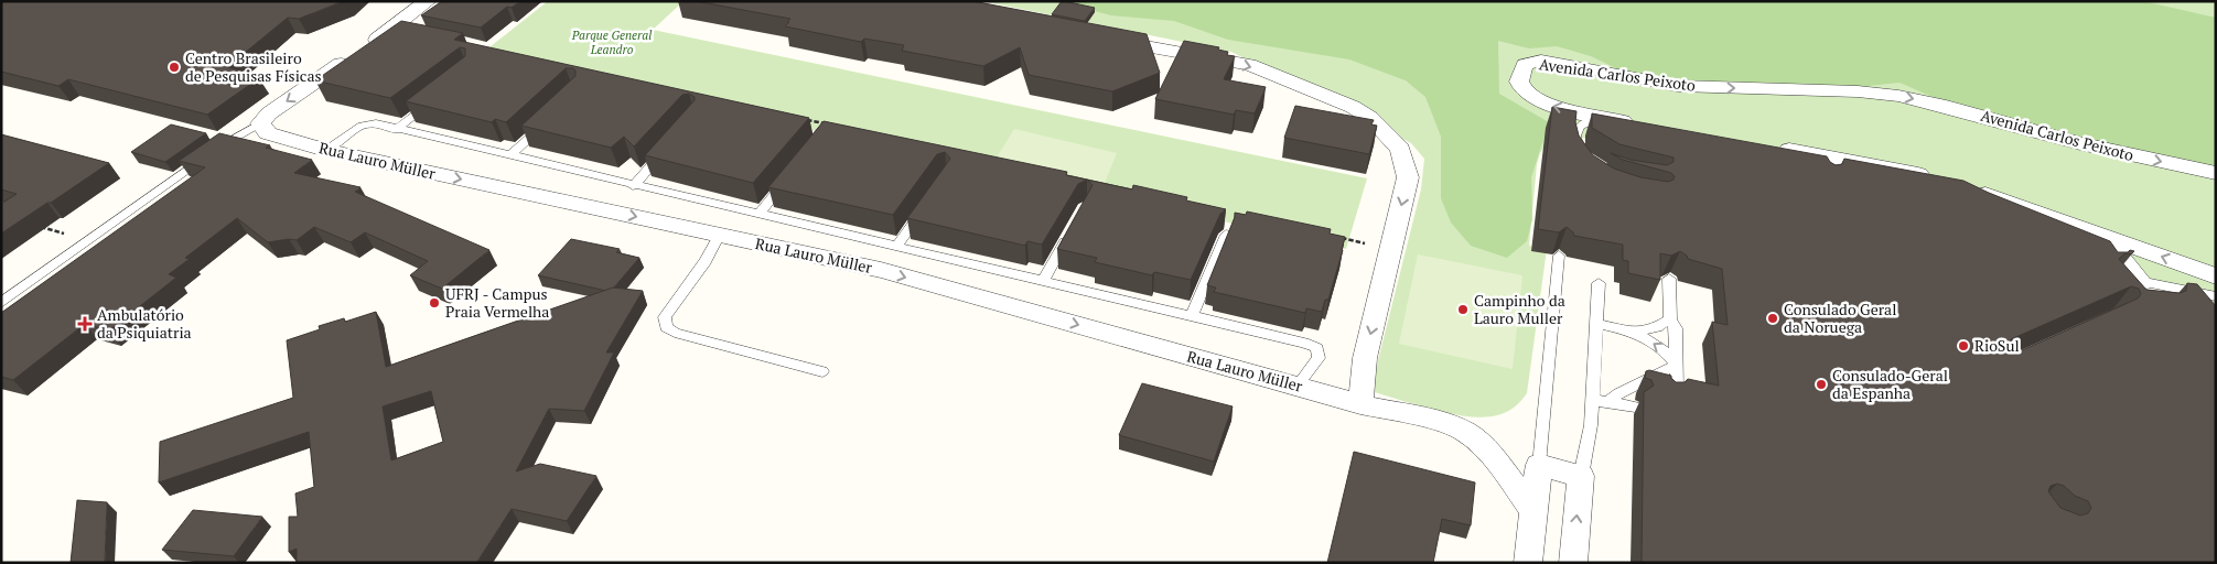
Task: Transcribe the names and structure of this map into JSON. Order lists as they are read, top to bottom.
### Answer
{
  "streets": {
    "street": ["Avenida Carlos Peixoto", "Rua Lauro Müller"]
  },
  "one_way": ["Rua Lauro Müller"],
  "parks": ["Parque General Leandro"],
  "places": {
    "other": [
      "Centro Brasileiro de Pesquisas Físicas",
      "UFRJ - Campus Praia Vermelha",
      "Campinho da Lauro Muller",
      "Consulado Geral da Noruega",
      "RioSul",
      "Consulado-Geral da Espanha"
    ],
    "health": ["Ambulatório da Psiquiatria"]
  }
}
